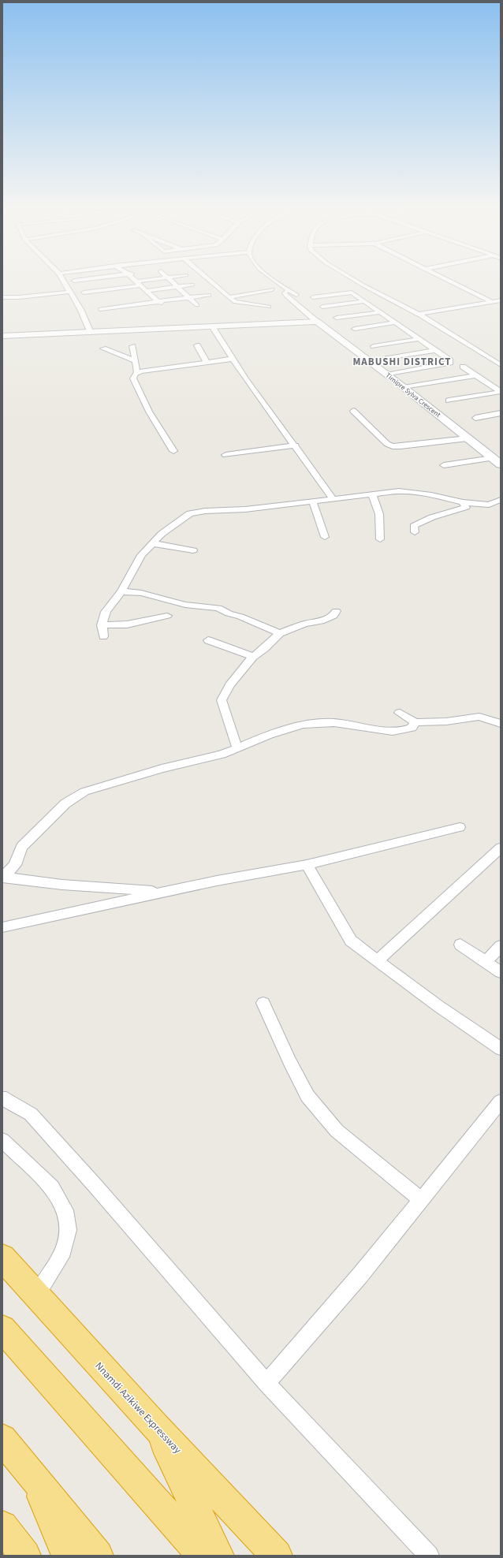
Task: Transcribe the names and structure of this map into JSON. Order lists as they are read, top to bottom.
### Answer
{
  "streets": {
    "highway": ["Nnamdi Azikiwe Expressway"],
    "street": ["Timipre Sylva Crescent"]
  },
  "districts": ["MABUSHI DISTRICT"]
}
